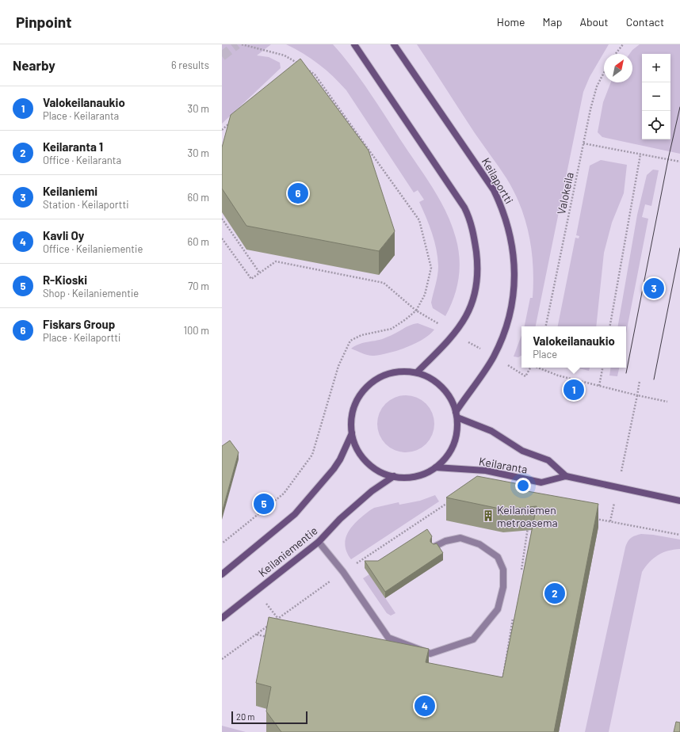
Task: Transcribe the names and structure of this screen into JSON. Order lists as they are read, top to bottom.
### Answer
{
  "streets": {
    "street": ["Keilaportti", "Keilaranta", "Keilaniementie"],
    "path": ["Valokeila"]
  },
  "crossings": [
    ["Keilaportti", "Keilaranta"],
    ["Keilaportti", "Keilaniementie"],
    ["Keilaranta", "Keilaniementie"]
  ],
  "places": {
    "building": ["Keilaniemen metroasema"]
  },
  "scale_bar": "20 m",
  "north": "top right",
  "page": {
    "header": "Pinpoint",
    "nav": [
      "Home",
      "Map",
      "About",
      "Contact"
    ],
    "heading": ["Nearby", "6 results"],
    "map_buttons": ["+", "−"],
    "list": [
      {
        "mark": "1",
        "name": "Valokeilanaukio",
        "note": "Place · Keilaranta",
        "value": "30 m"
      },
      {
        "mark": "2",
        "name": "Keilaranta 1",
        "note": "Office · Keilaranta",
        "value": "30 m"
      },
      {
        "mark": "3",
        "name": "Keilaniemi",
        "note": "Station · Keilaportti",
        "value": "60 m"
      },
      {
        "mark": "4",
        "name": "Kavli Oy",
        "note": "Office · Keilaniementie",
        "value": "60 m"
      },
      {
        "mark": "5",
        "name": "R-Kioski",
        "note": "Shop · Keilaniementie",
        "value": "70 m"
      },
      {
        "mark": "6",
        "name": "Fiskars Group",
        "note": "Place · Keilaportti",
        "value": "100 m"
      }
    ],
    "pins": [
      "6",
      "3",
      "1",
      "5",
      "2",
      "4"
    ],
    "popup": ["Valokeilanaukio", "Place"],
    "scale": "20 m"
  }
}
